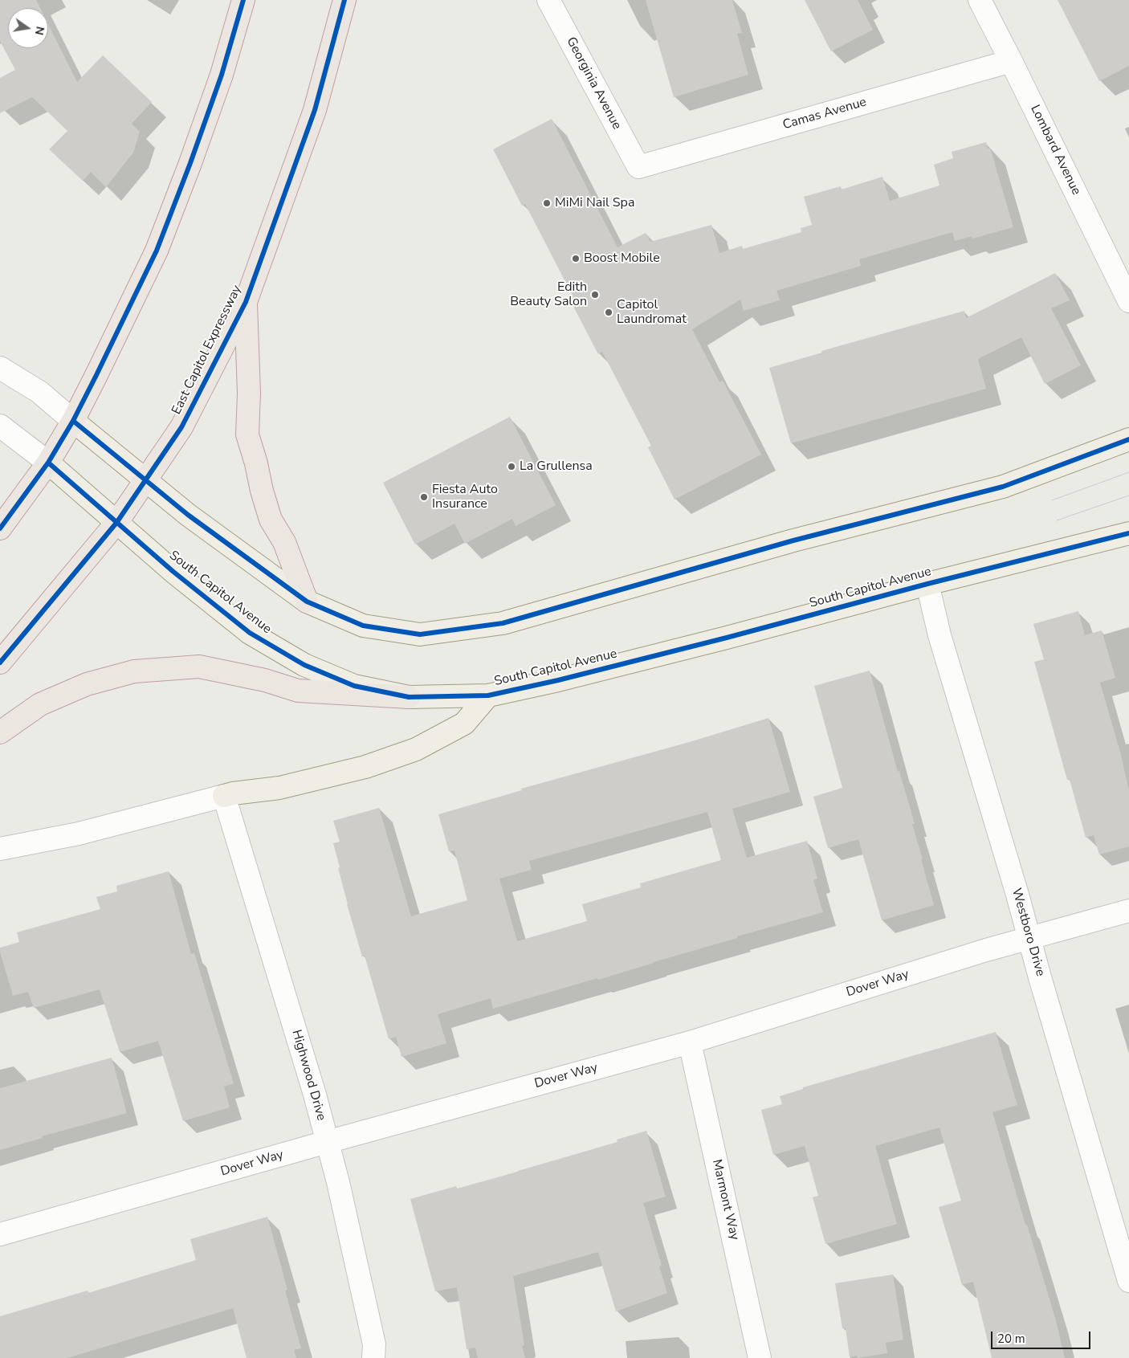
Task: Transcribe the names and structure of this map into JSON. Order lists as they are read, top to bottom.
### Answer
{
  "streets": {
    "highway": ["East Capitol Expressway"],
    "main road": ["South Capitol Avenue"],
    "street": [
      "Georginia Avenue",
      "Camas Avenue",
      "Lombard Avenue",
      "Westboro Drive",
      "Dover Way",
      "Highwood Drive",
      "Marmont Way"
    ]
  },
  "crossings": [
    ["Georginia Avenue", "Camas Avenue"],
    ["Camas Avenue", "Lombard Avenue"],
    ["East Capitol Expressway", "South Capitol Avenue"],
    ["South Capitol Avenue", "Westboro Drive"],
    ["Westboro Drive", "Dover Way"],
    ["Dover Way", "Highwood Drive"],
    ["Dover Way", "Marmont Way"]
  ],
  "places": [
    "MiMi Nail Spa",
    "Boost Mobile",
    "Edith Beauty Salon",
    "Capitol Laundromat",
    "La Grullensa",
    "Fiesta Auto Insurance"
  ],
  "scale_bar": "20 m",
  "north": "right"
}
